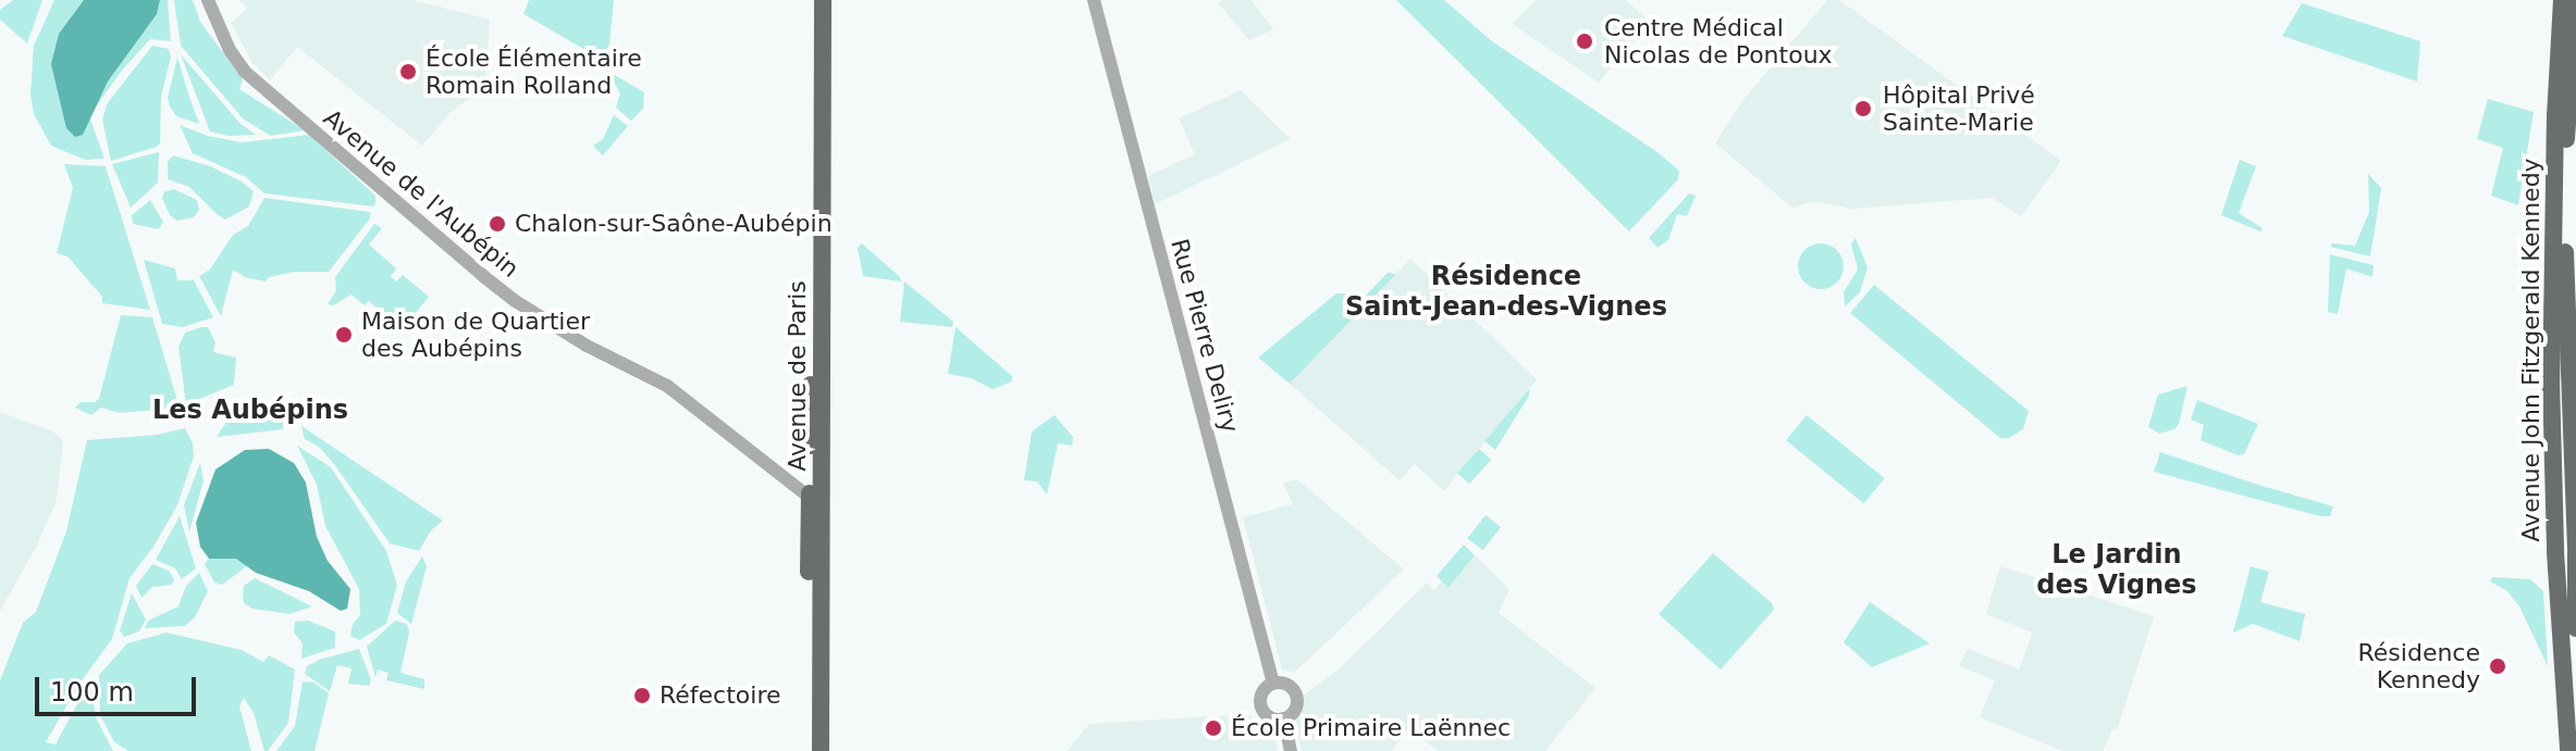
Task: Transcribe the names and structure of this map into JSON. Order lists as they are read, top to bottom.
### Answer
{
  "streets": {
    "main road": ["Avenue John Fitzgerald Kennedy", "Avenue de Paris"],
    "street": ["Avenue de l'Aubépin", "Rue Pierre Deliry"]
  },
  "crossings": [
    ["Avenue de l'Aubépin", "Avenue de Paris"]
  ],
  "districts": ["Résidence Saint-Jean-des-Vignes", "Les Aubépins", "Le Jardin des Vignes"],
  "places": [
    "Centre Médical Nicolas de Pontoux",
    "École Élémentaire Romain Rolland",
    "Hôpital Privé Sainte-Marie",
    "Chalon-sur-Saône-Aubépin",
    "Maison de Quartier des Aubépins",
    "Résidence Kennedy",
    "Réfectoire",
    "École Primaire Laënnec"
  ],
  "scale_bar": "100 m"
}
